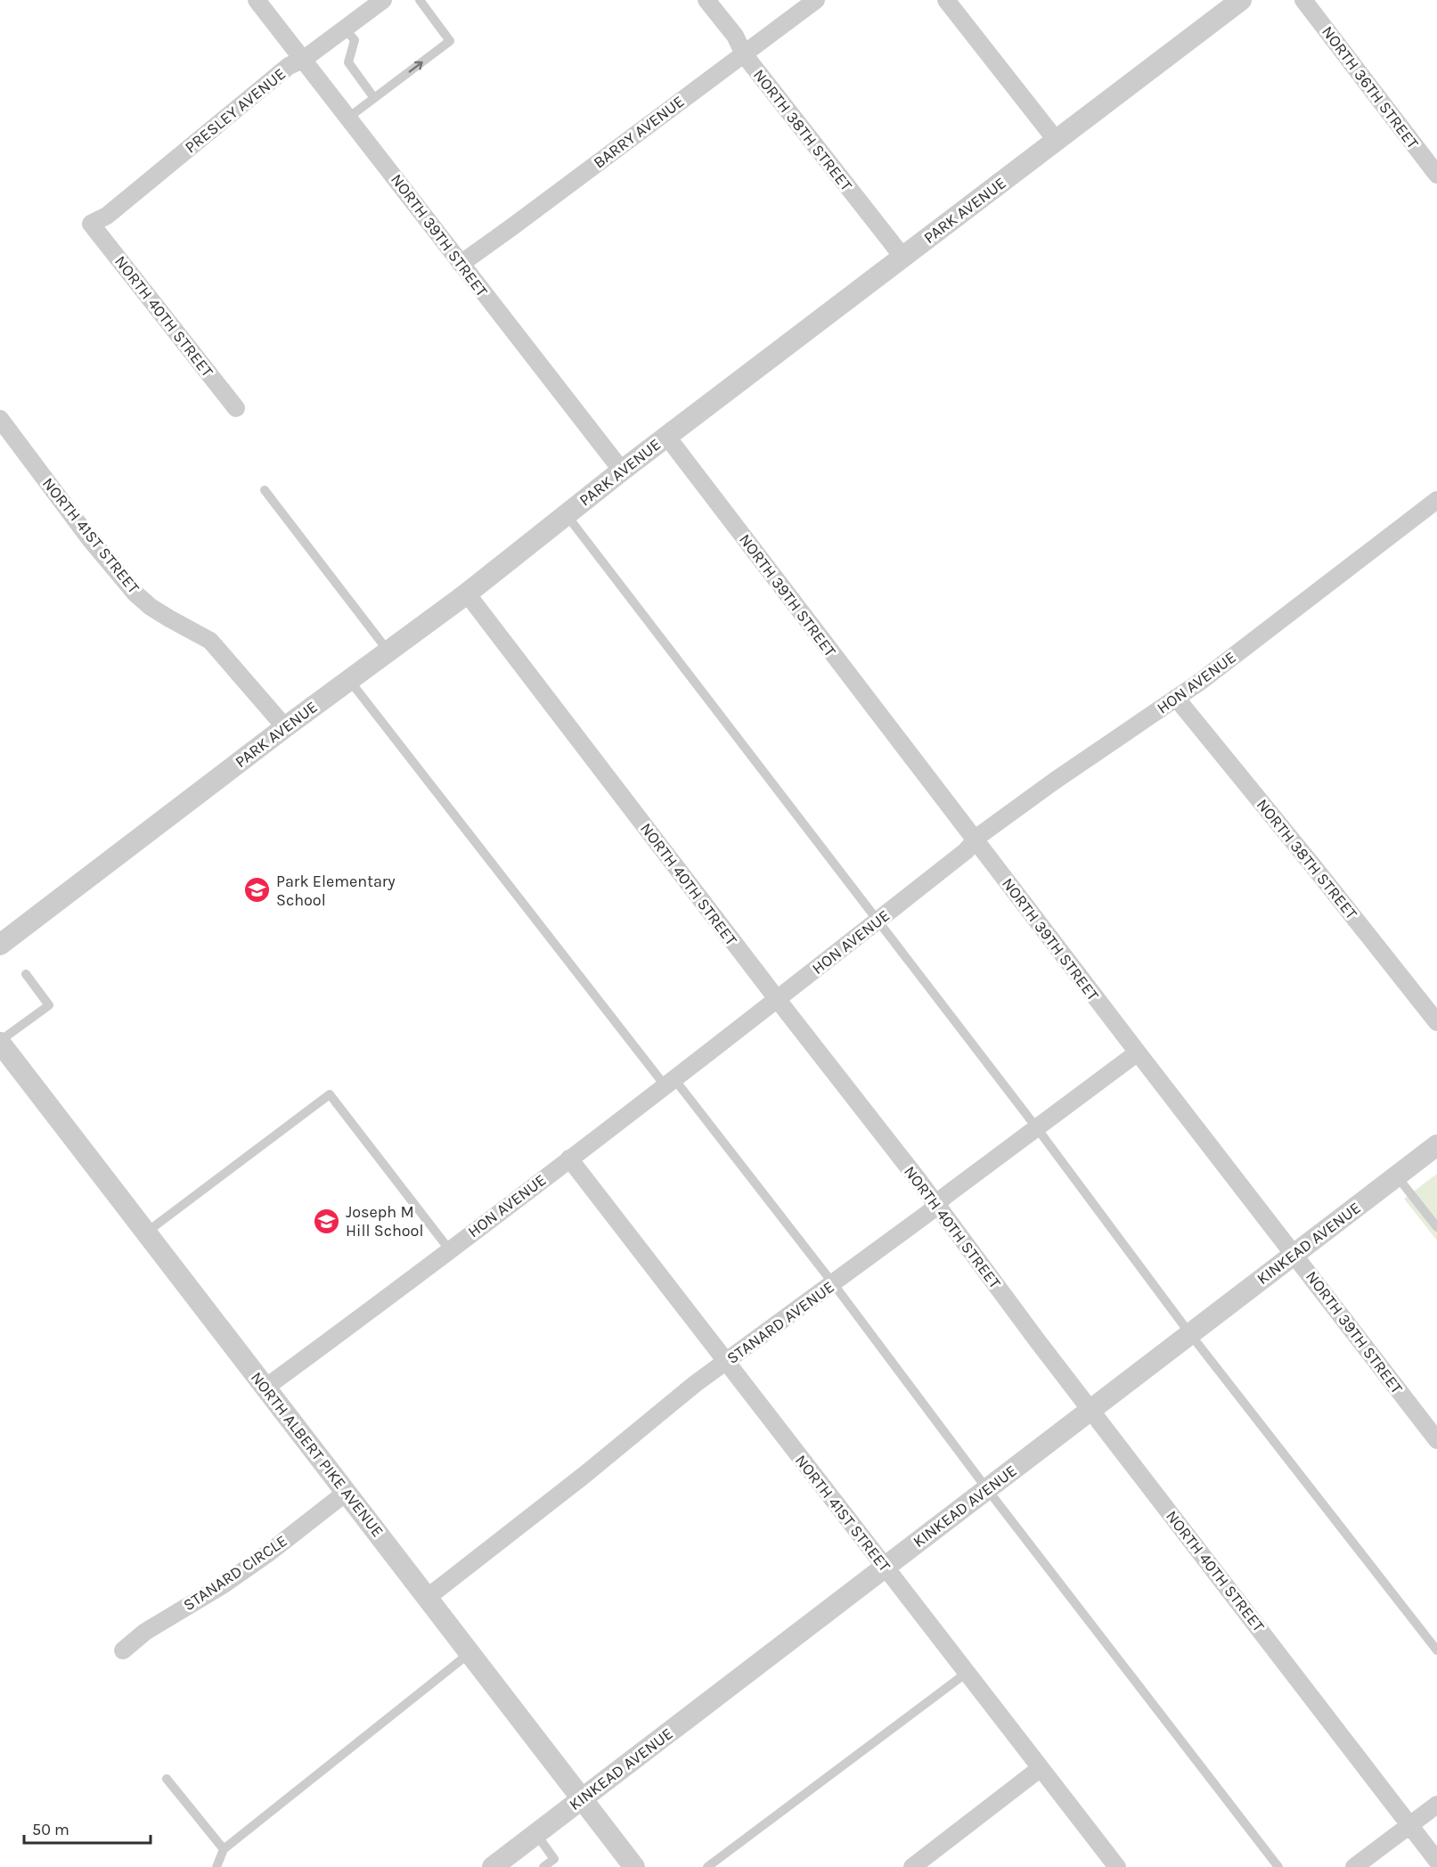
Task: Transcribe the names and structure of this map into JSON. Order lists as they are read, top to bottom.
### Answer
{
  "streets": {
    "street": [
      "NORTH 36TH STREET",
      "PRESLEY AVENUE",
      "NORTH 38TH STREET",
      "BARRY AVENUE",
      "PARK AVENUE",
      "NORTH 39TH STREET",
      "NORTH 40TH STREET",
      "NORTH 41ST STREET",
      "HON AVENUE",
      "KINKEAD AVENUE",
      "STANARD AVENUE",
      "NORTH ALBERT PIKE AVENUE",
      "STANARD CIRCLE"
    ]
  },
  "crossings": [
    ["PRESLEY AVENUE", "NORTH 39TH STREET"],
    ["PRESLEY AVENUE", "NORTH 40TH STREET"],
    ["NORTH 38TH STREET", "BARRY AVENUE"],
    ["NORTH 38TH STREET", "PARK AVENUE"],
    ["NORTH 38TH STREET", "HON AVENUE"],
    ["BARRY AVENUE", "NORTH 39TH STREET"],
    ["PARK AVENUE", "NORTH 39TH STREET"],
    ["PARK AVENUE", "NORTH 40TH STREET"],
    ["PARK AVENUE", "NORTH 41ST STREET"],
    ["NORTH 39TH STREET", "HON AVENUE"],
    ["NORTH 39TH STREET", "KINKEAD AVENUE"],
    ["NORTH 39TH STREET", "STANARD AVENUE"],
    ["NORTH 40TH STREET", "HON AVENUE"],
    ["NORTH 40TH STREET", "KINKEAD AVENUE"],
    ["NORTH 40TH STREET", "STANARD AVENUE"],
    ["NORTH 41ST STREET", "HON AVENUE"],
    ["NORTH 41ST STREET", "KINKEAD AVENUE"],
    ["NORTH 41ST STREET", "STANARD AVENUE"],
    ["HON AVENUE", "NORTH ALBERT PIKE AVENUE"],
    ["KINKEAD AVENUE", "NORTH ALBERT PIKE AVENUE"],
    ["STANARD AVENUE", "NORTH ALBERT PIKE AVENUE"],
    ["NORTH ALBERT PIKE AVENUE", "STANARD CIRCLE"]
  ],
  "places": {
    "school or university": ["Park Elementary School", "Joseph M Hill School"]
  },
  "scale_bar": "50 m"
}
